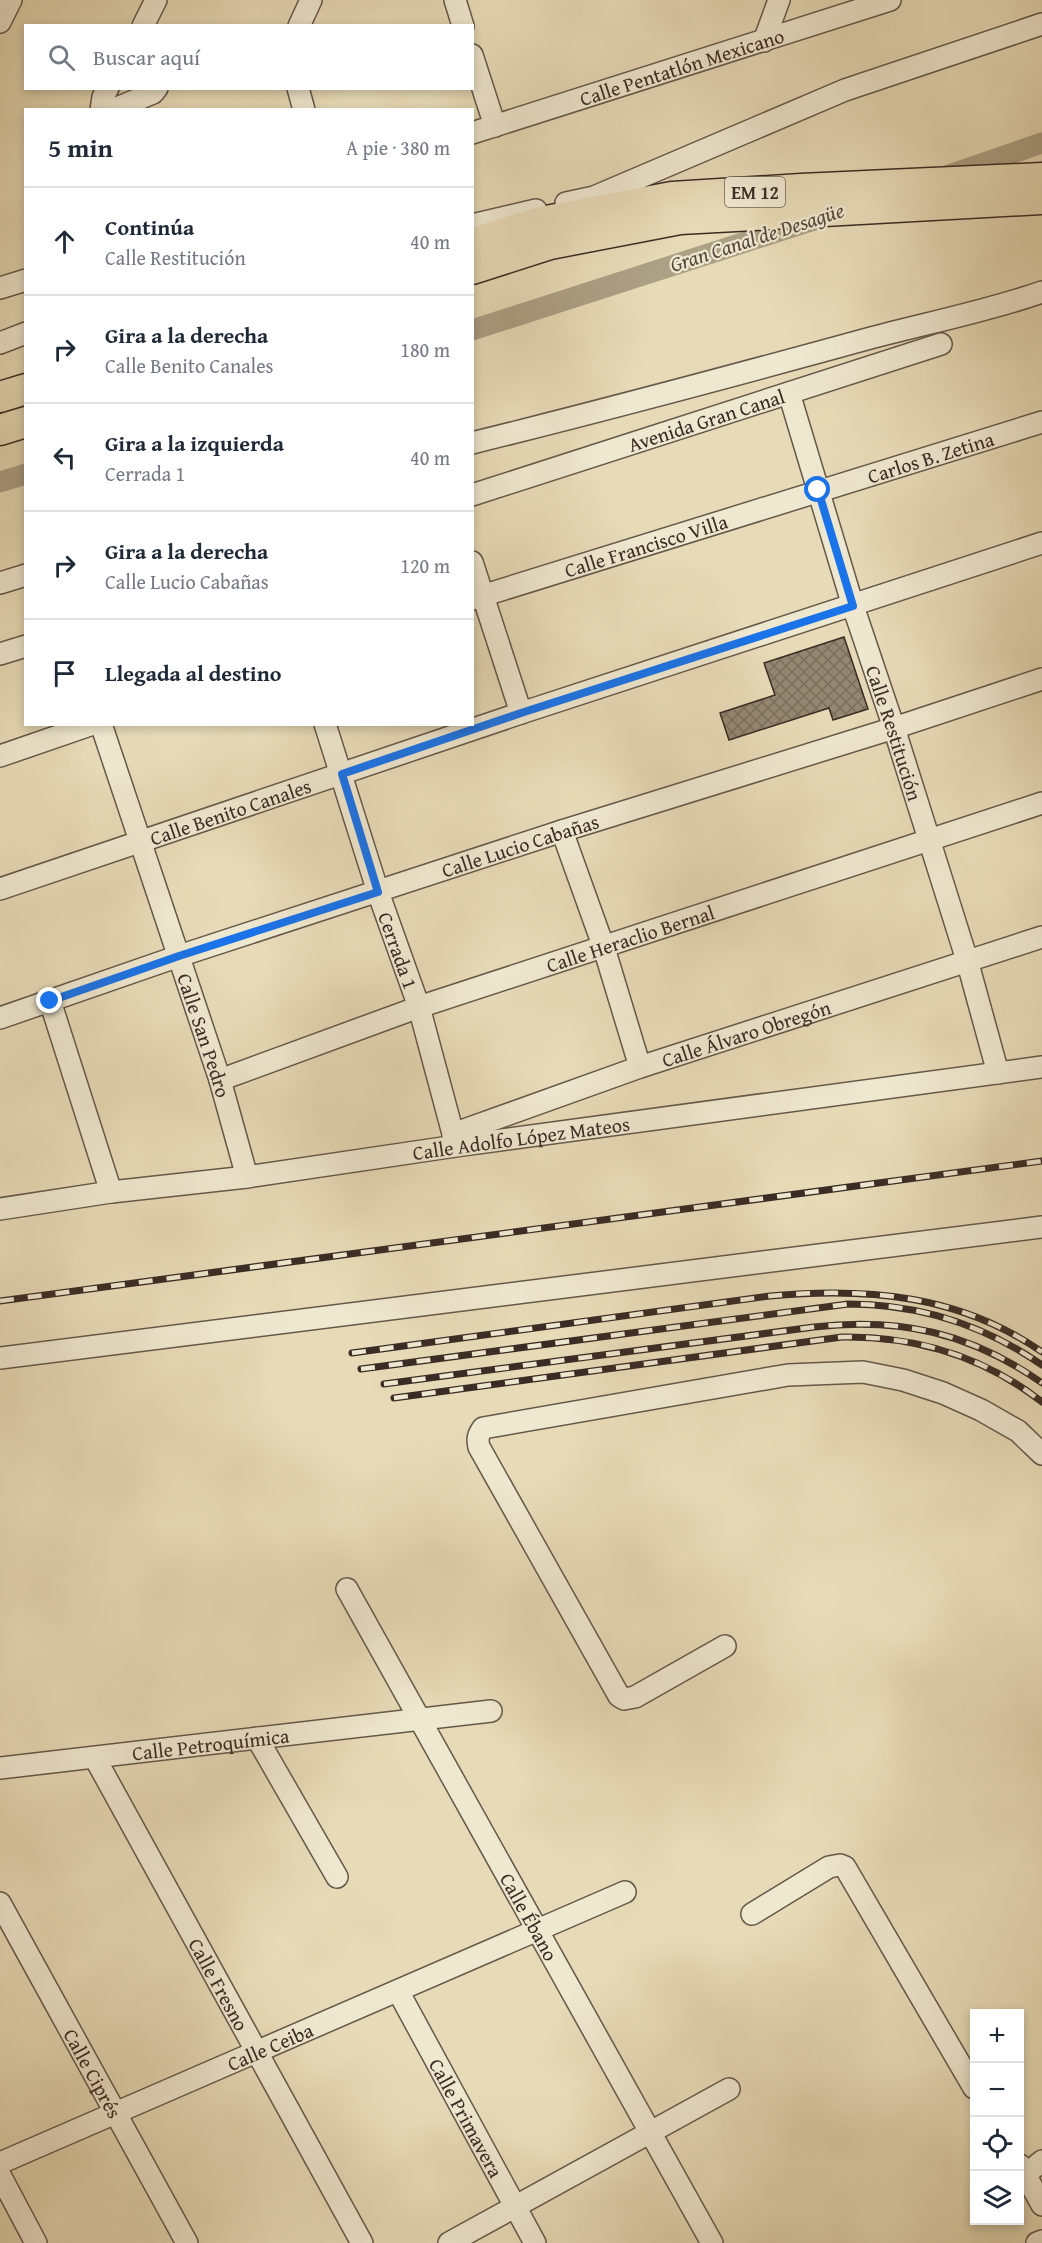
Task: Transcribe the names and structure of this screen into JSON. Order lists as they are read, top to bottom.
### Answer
{
  "streets": {
    "highway": ["EM 12"],
    "street": [
      "Calle Pentatlón Mexicano",
      "Avenida Gran Canal",
      "Carlos B. Zetina",
      "Calle Francisco Villa",
      "Calle Restitución",
      "Calle Benito Canales",
      "Calle Lucio Cabañas",
      "Calle Heraclio Bernal",
      "Cerrada 1",
      "Calle Álvaro Obregón",
      "Calle San Pedro",
      "Calle Adolfo López Mateos",
      "Calle Petroquímica",
      "Calle Ébano",
      "Calle Fresno",
      "Calle Ceiba",
      "Calle Ciprés",
      "Calle Primavera"
    ]
  },
  "crossings": [
    ["Avenida Gran Canal", "Calle Restitución"],
    ["Carlos B. Zetina", "Calle Francisco Villa"],
    ["Carlos B. Zetina", "Calle Restitución"],
    ["Calle Francisco Villa", "Calle Restitución"],
    ["Calle Restitución", "Calle Benito Canales"],
    ["Calle Restitución", "Calle Lucio Cabañas"],
    ["Calle Restitución", "Calle Heraclio Bernal"],
    ["Calle Restitución", "Calle Álvaro Obregón"],
    ["Calle Restitución", "Calle Adolfo López Mateos"],
    ["Calle Benito Canales", "Cerrada 1"],
    ["Calle Benito Canales", "Calle San Pedro"],
    ["Calle Lucio Cabañas", "Cerrada 1"],
    ["Calle Lucio Cabañas", "Calle San Pedro"],
    ["Calle Heraclio Bernal", "Cerrada 1"],
    ["Calle Heraclio Bernal", "Calle San Pedro"],
    ["Cerrada 1", "Calle Álvaro Obregón"],
    ["Cerrada 1", "Calle Adolfo López Mateos"],
    ["Calle Álvaro Obregón", "Calle Adolfo López Mateos"],
    ["Calle San Pedro", "Calle Adolfo López Mateos"],
    ["Calle Petroquímica", "Calle Ébano"],
    ["Calle Petroquímica", "Calle Fresno"],
    ["Calle Ébano", "Calle Ceiba"],
    ["Calle Fresno", "Calle Ceiba"],
    ["Calle Ceiba", "Calle Ciprés"],
    ["Calle Ceiba", "Calle Primavera"]
  ],
  "water": ["Gran Canal de Desagüe"],
  "page": {
    "search": "Buscar aquí",
    "heading": ["5 min", "A pie · 380 m"],
    "list": [
      ["Continúa", "Calle Restitución", "40 m"],
      ["Gira a la derecha", "Calle Benito Canales", "180 m"],
      ["Gira a la izquierda", "Cerrada 1", "40 m"],
      ["Gira a la derecha", "Calle Lucio Cabañas", "120 m"],
      "Llegada al destino"
    ],
    "map_buttons": ["+", "−"]
  }
}
